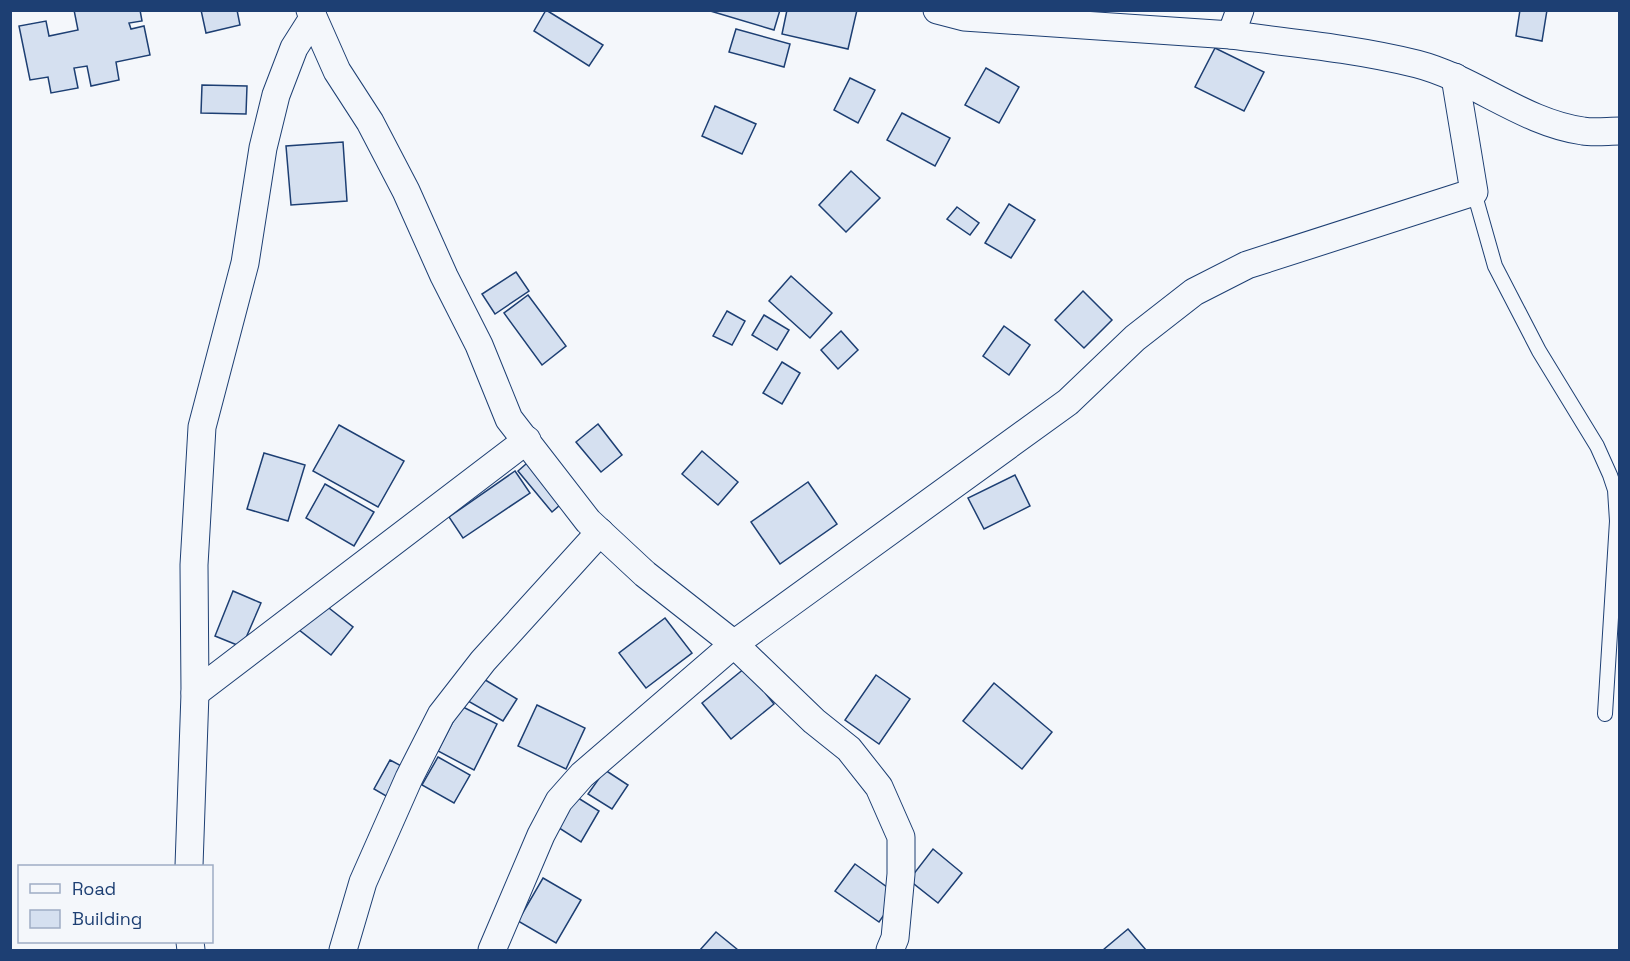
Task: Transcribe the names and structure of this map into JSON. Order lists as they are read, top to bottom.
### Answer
{
  "legend": ["Road", "Building"]
}
